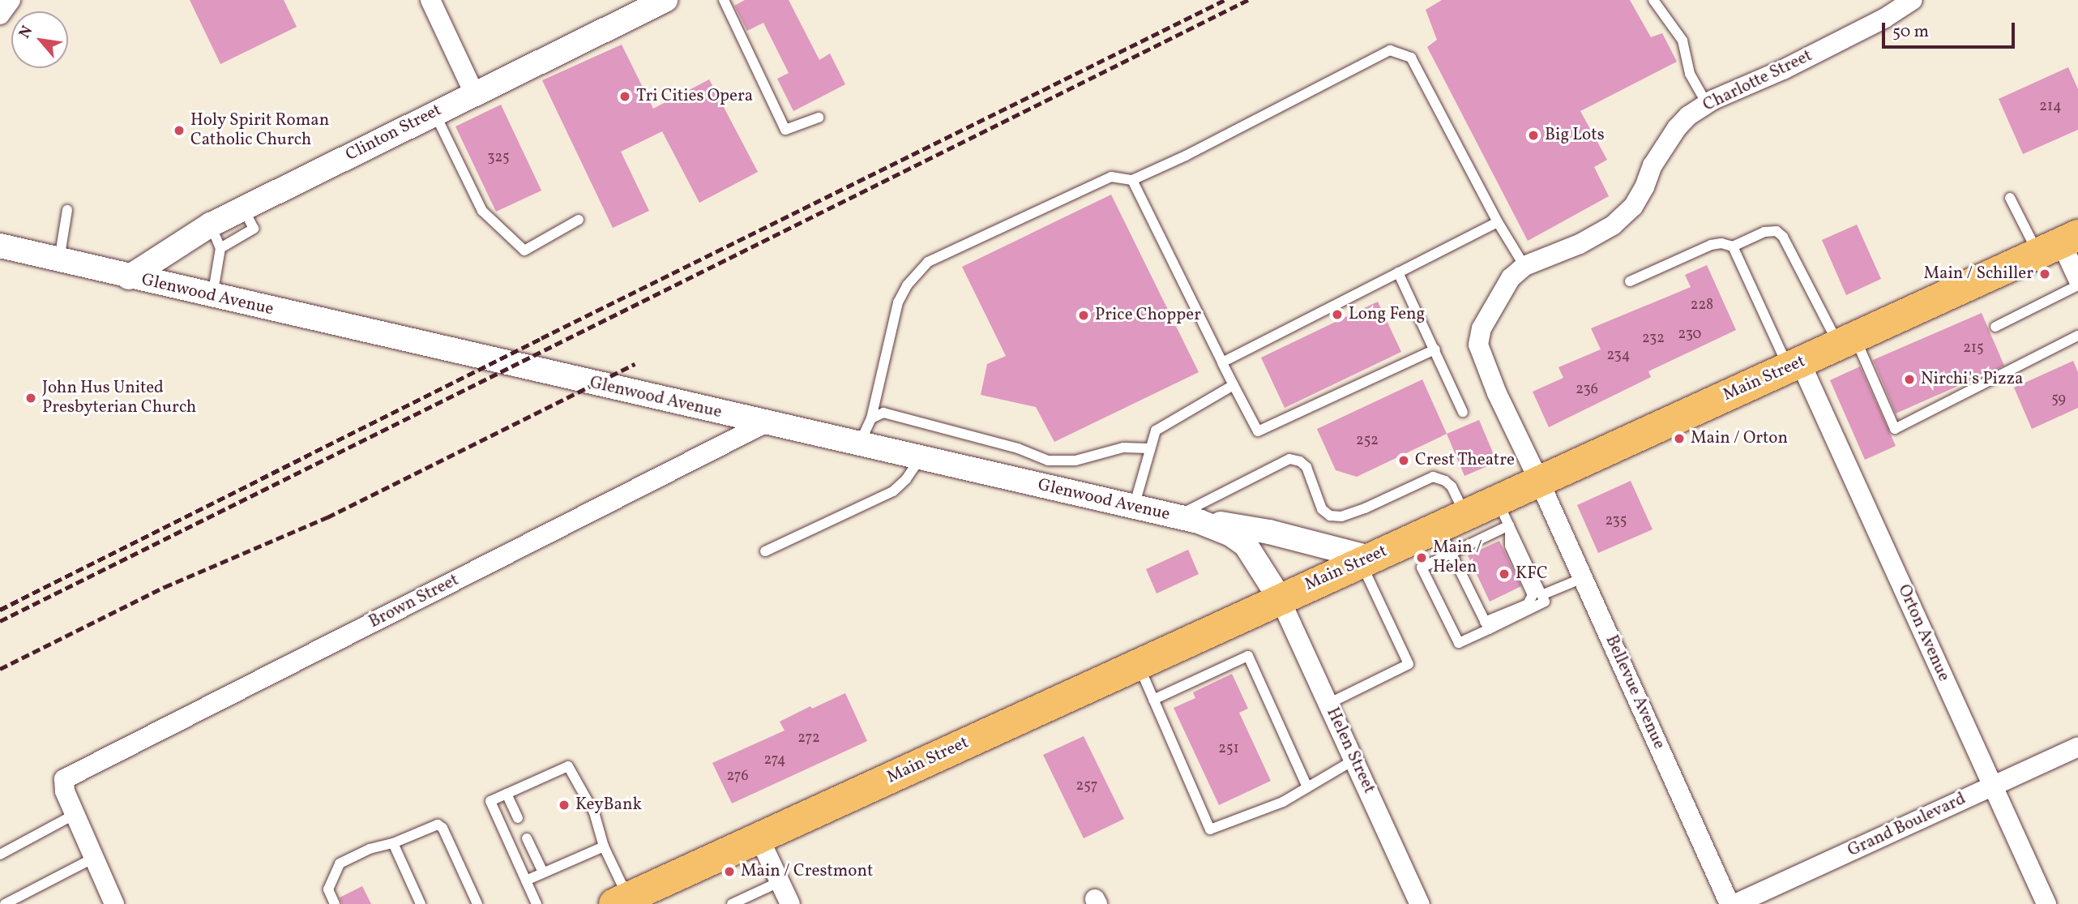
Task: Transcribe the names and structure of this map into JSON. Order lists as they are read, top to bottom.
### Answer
{
  "streets": {
    "main road": ["Main Street"],
    "street": [
      "Charlotte Street",
      "Clinton Street",
      "Glenwood Avenue",
      "Brown Street",
      "Orton Avenue",
      "Bellevue Avenue",
      "Helen Street",
      "Grand Boulevard"
    ]
  },
  "crossings": [
    ["Charlotte Street", "Bellevue Avenue"],
    ["Clinton Street", "Glenwood Avenue"],
    ["Glenwood Avenue", "Main Street"],
    ["Glenwood Avenue", "Brown Street"],
    ["Glenwood Avenue", "Helen Street"],
    ["Main Street", "Orton Avenue"],
    ["Main Street", "Bellevue Avenue"],
    ["Main Street", "Helen Street"],
    ["Orton Avenue", "Grand Boulevard"]
  ],
  "places": [
    "Tri Cities Opera",
    "Holy Spirit Roman Catholic Church",
    "Big Lots",
    "Main / Schiller",
    "Long Feng",
    "Price Chopper",
    "Nirchi's Pizza",
    "John Hus United Presbyterian Church",
    "Main / Orton",
    "Crest Theatre",
    "Main / Helen",
    "KFC",
    "KeyBank",
    "Main / Crestmont"
  ],
  "house_numbers": [
    "214",
    "325",
    "228",
    "230",
    "232",
    "215",
    "234",
    "236",
    "59",
    "252",
    "235",
    "272",
    "251",
    "274",
    "276",
    "257"
  ],
  "scale_bar": "50 m",
  "north": "top left"
}
